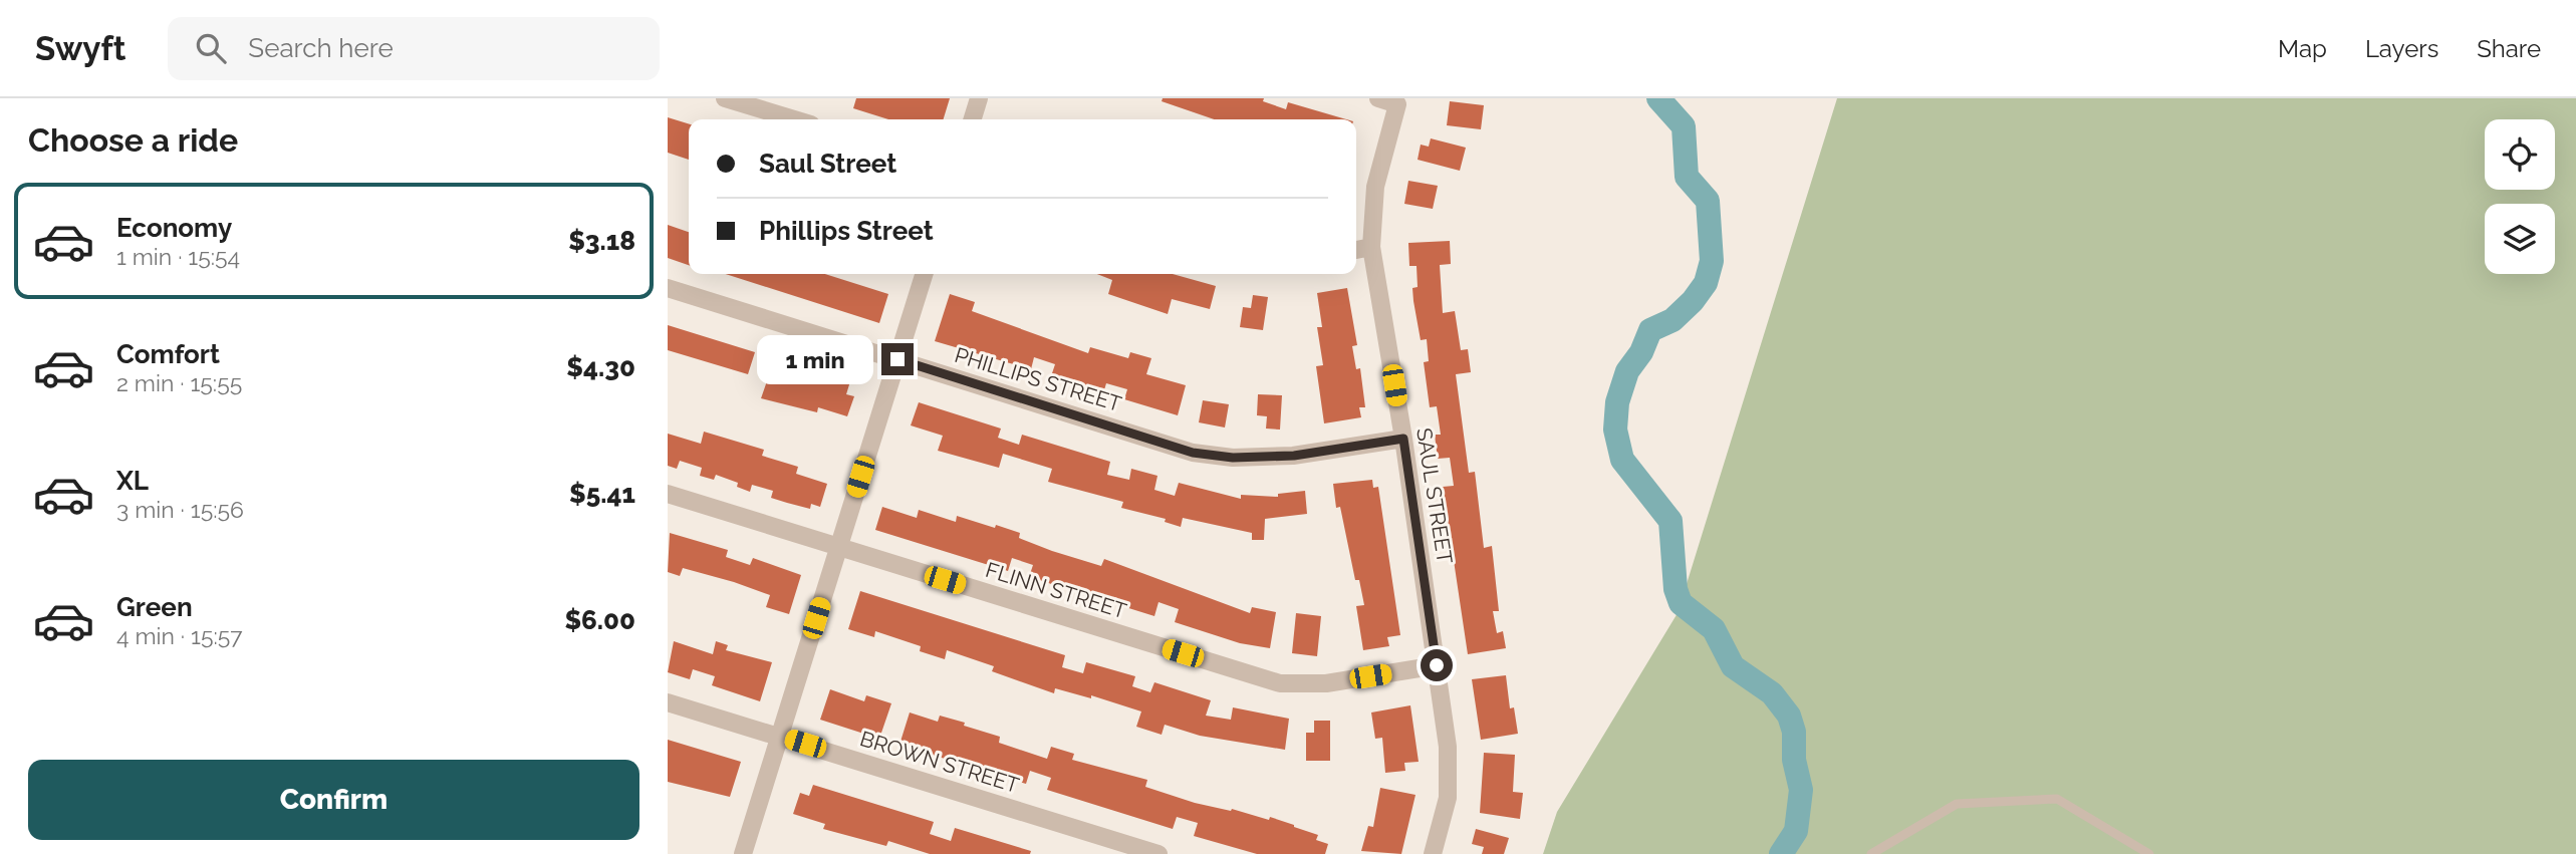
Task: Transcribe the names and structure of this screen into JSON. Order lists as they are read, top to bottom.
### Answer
{
  "streets": {
    "street": [
      "PHILLIPS STREET",
      "SAUL STREET",
      "FLINN STREET",
      "BROWN STREET"
    ]
  },
  "crossings": [
    ["PHILLIPS STREET", "SAUL STREET"],
    ["SAUL STREET", "FLINN STREET"]
  ],
  "page": {
    "header": "Swyft",
    "search": "Search here",
    "nav": ["Map", "Layers", "Share"],
    "heading": "Choose a ride",
    "banner": ["Saul Street", "Phillips Street"],
    "list": [
      {
        "name": "Economy",
        "note": "1 min · 15:54",
        "value": "$3.18"
      },
      {
        "name": "Comfort",
        "note": "2 min · 15:55",
        "value": "$4.30"
      },
      {
        "name": "XL",
        "note": "3 min · 15:56",
        "value": "$5.41"
      },
      {
        "name": "Green",
        "note": "4 min · 15:57",
        "value": "$6.00"
      }
    ],
    "bubble": "1 min",
    "buttons": "Confirm"
  }
}
